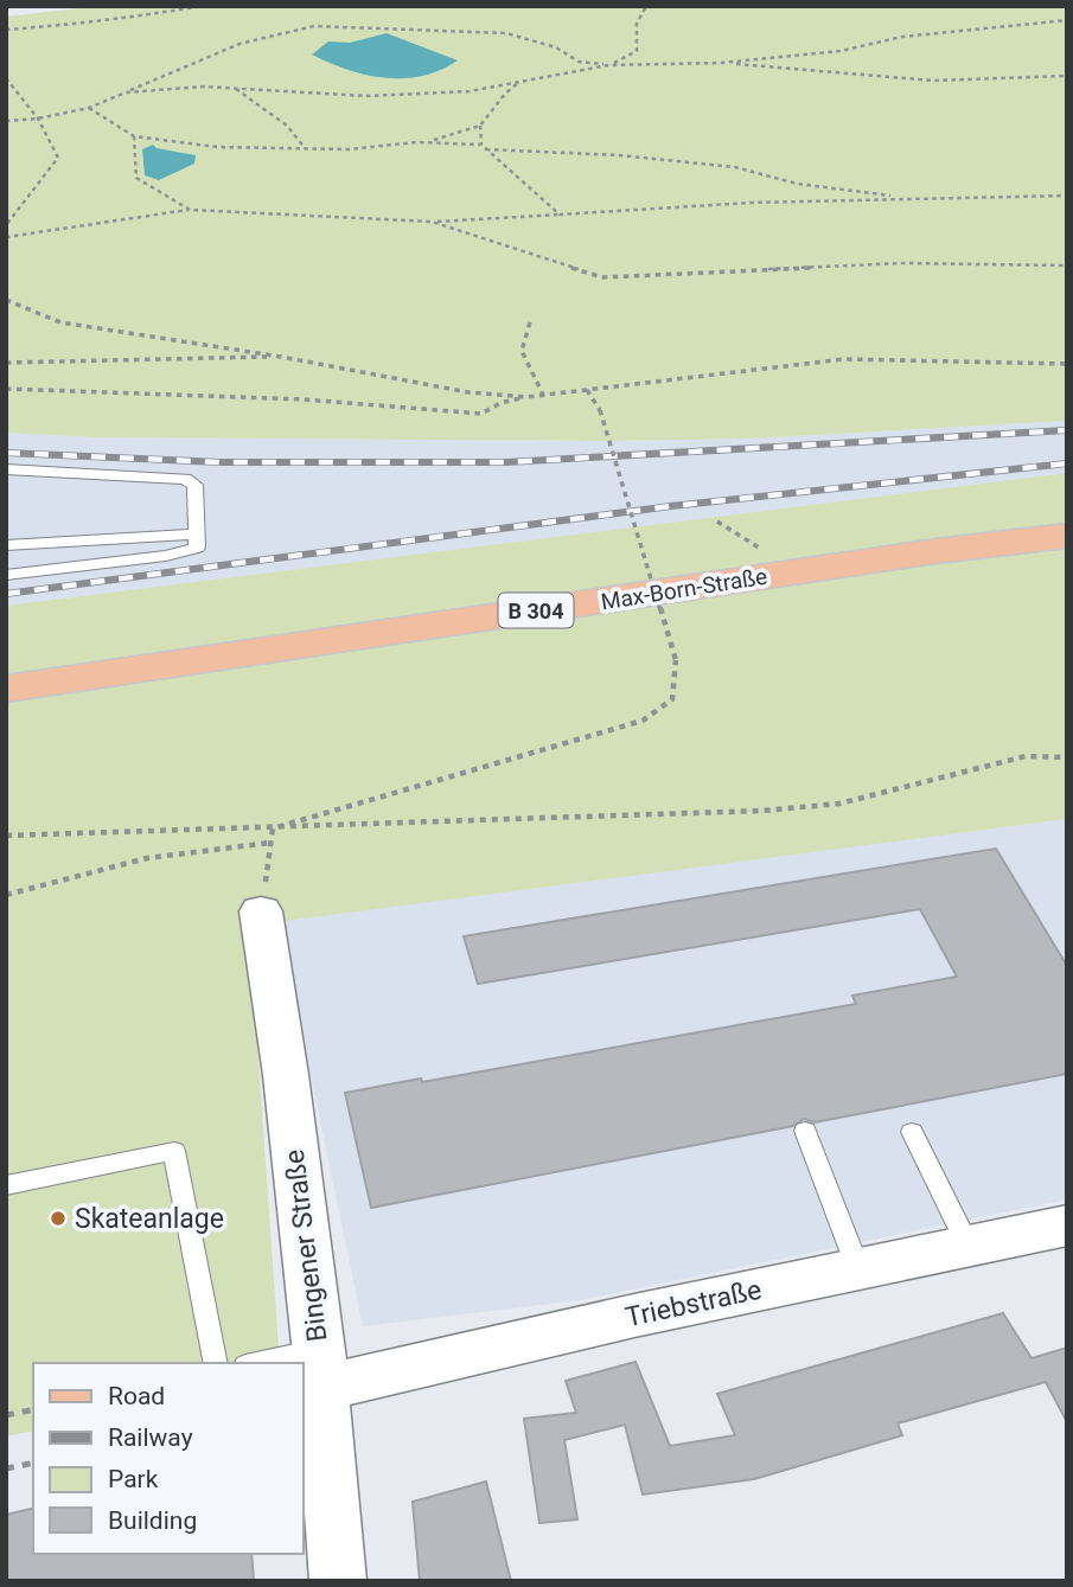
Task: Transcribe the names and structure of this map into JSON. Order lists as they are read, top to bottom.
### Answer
{
  "streets": {
    "main road": ["Max-Born-Straße", "B 304"],
    "street": ["Bingener Straße", "Triebstraße"]
  },
  "crossings": [
    ["Bingener Straße", "Triebstraße"]
  ],
  "places": ["Skateanlage"],
  "legend": [
    "Road",
    "Railway",
    "Park",
    "Building"
  ]
}
